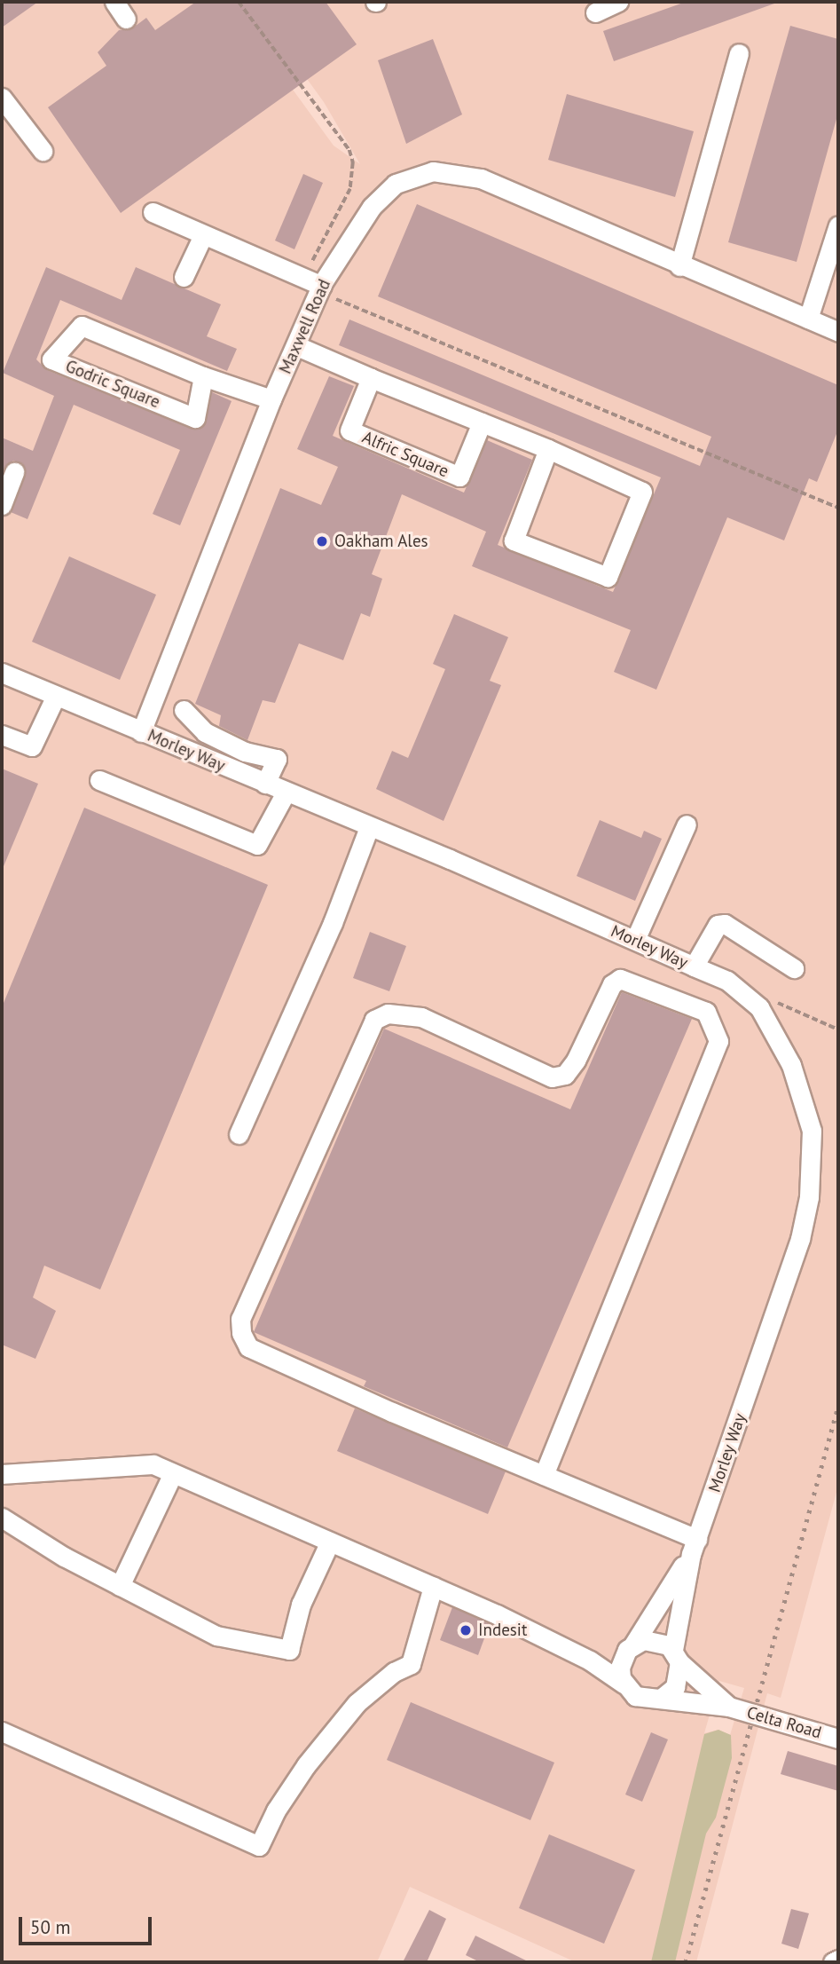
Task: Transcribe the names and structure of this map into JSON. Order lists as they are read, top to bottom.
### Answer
{
  "streets": {
    "street": [
      "Maxwell Road",
      "Godric Square",
      "Alfric Square",
      "Morley Way",
      "Celta Road"
    ]
  },
  "crossings": [
    ["Maxwell Road", "Godric Square"],
    ["Maxwell Road", "Morley Way"],
    ["Morley Way", "Celta Road"]
  ],
  "places": ["Oakham Ales", "Indesit"],
  "scale_bar": "50 m"
}
